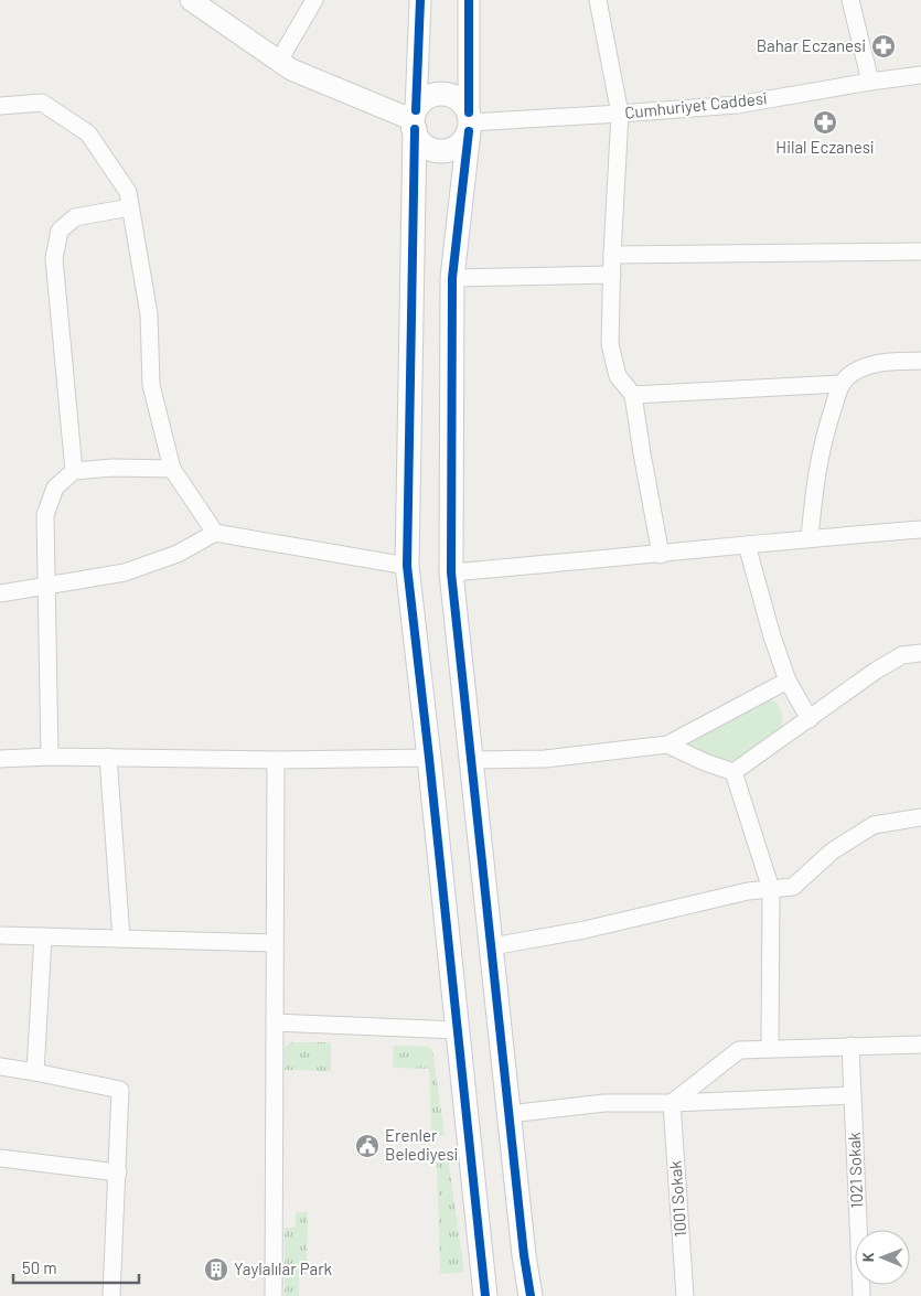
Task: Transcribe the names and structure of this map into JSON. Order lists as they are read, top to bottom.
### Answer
{
  "streets": {
    "street": ["Cumhuriyet Caddesi", "1021 Sokak", "1001 Sokak"]
  },
  "places": {
    "pharmacy": ["Bahar Eczanesi", "Hilal Eczanesi"],
    "public building": ["Erenler Belediyesi"],
    "building": ["Yaylalılar Park"]
  },
  "scale_bar": "50 m",
  "north": "left"
}
